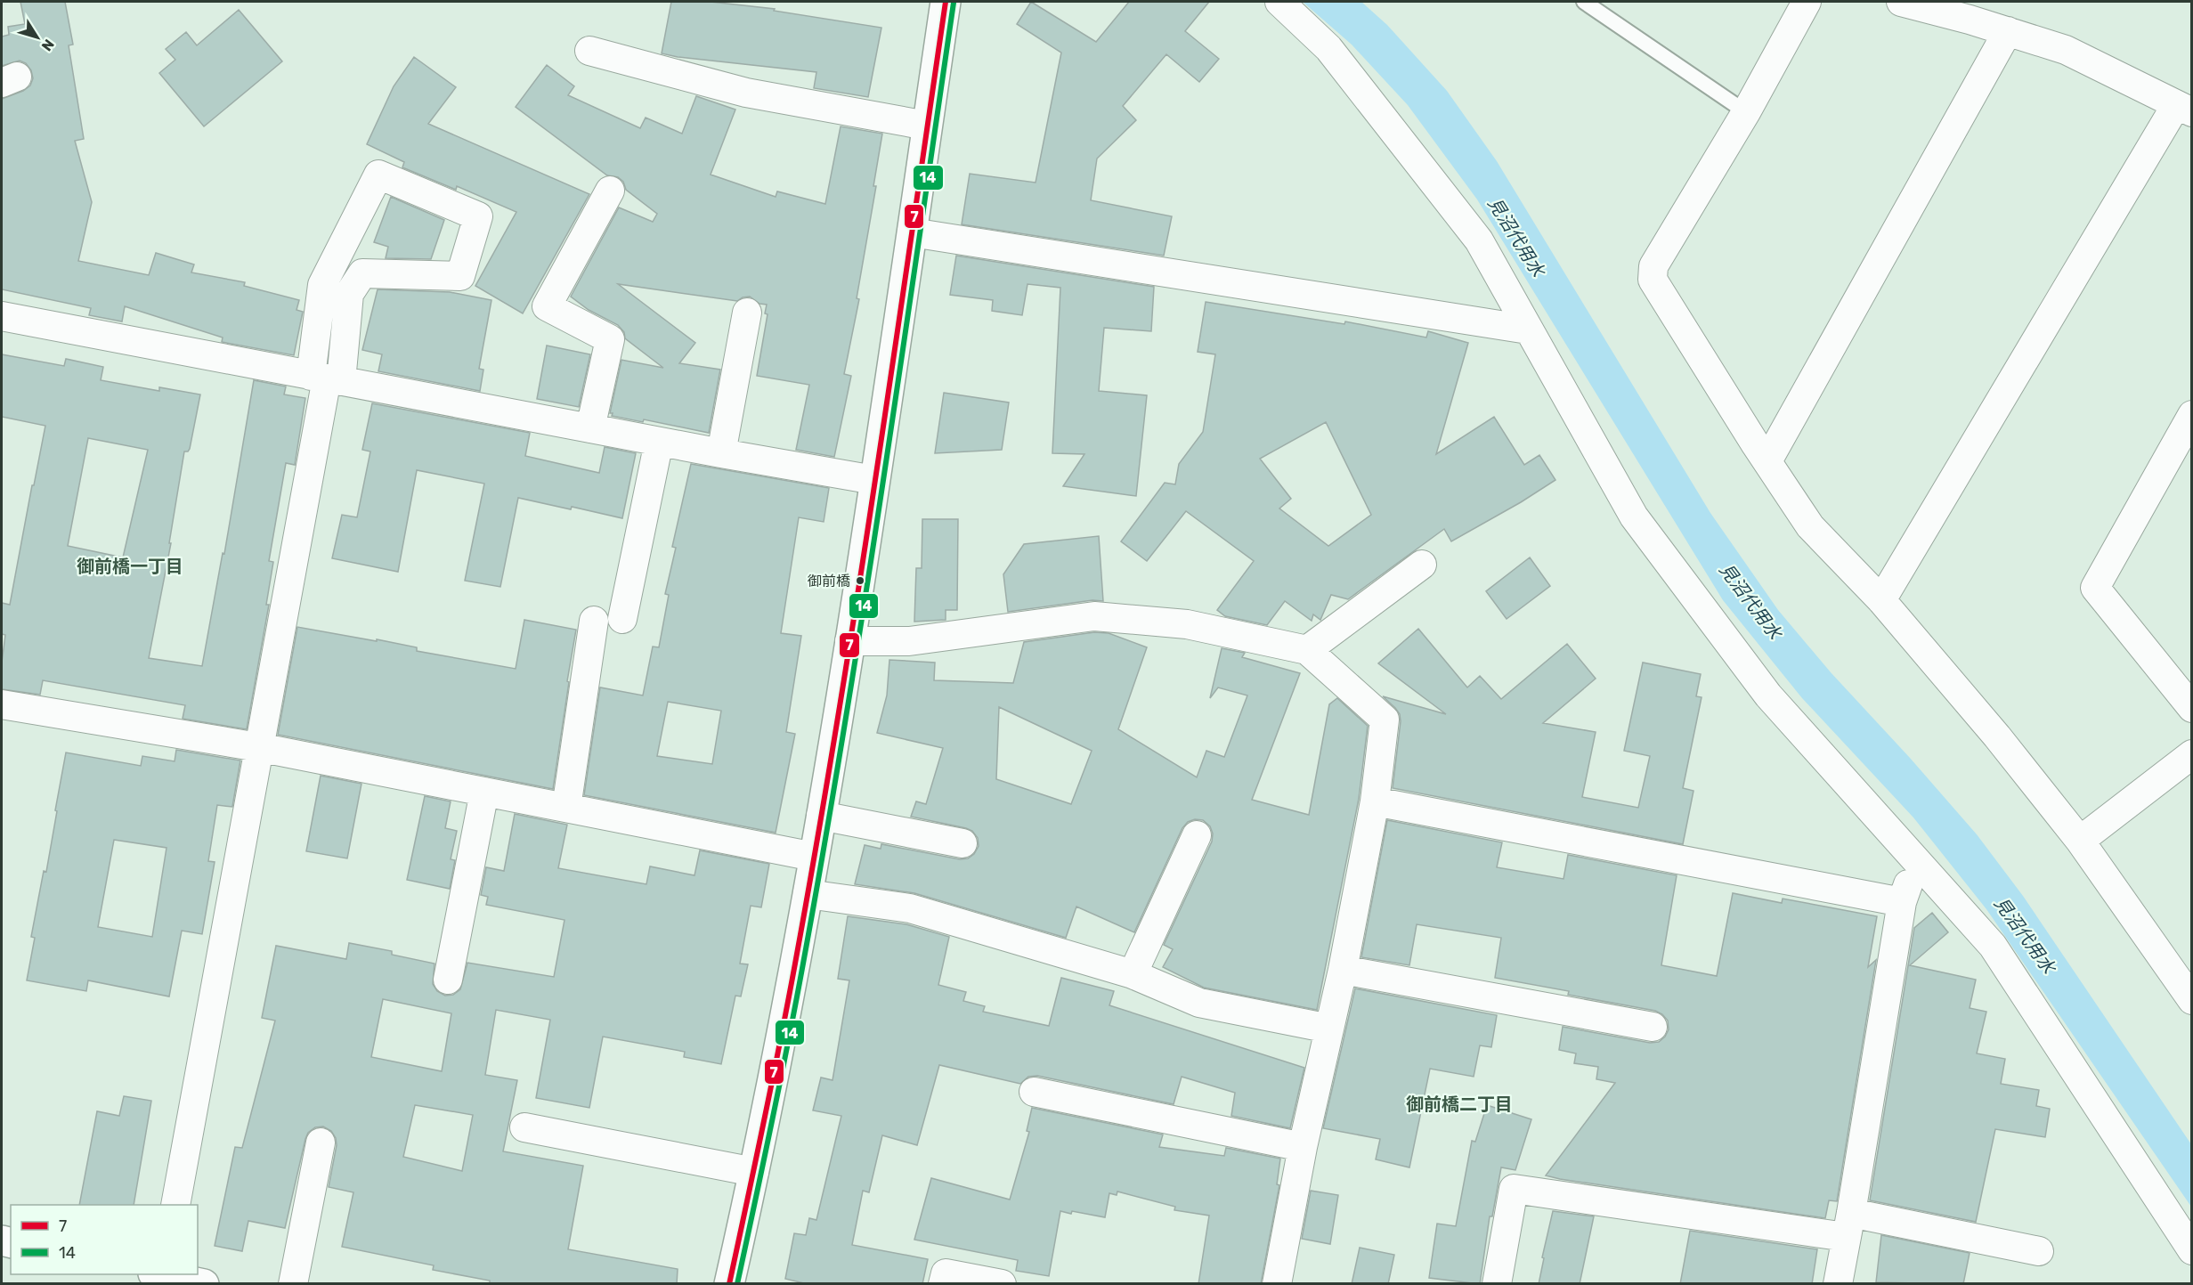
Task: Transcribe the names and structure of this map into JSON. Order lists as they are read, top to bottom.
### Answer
{
  "districts": ["御前橋一丁目", "御前橋二丁目"],
  "water": ["見沼代用水"],
  "places": ["御前橋"],
  "lines": ["transit line 7", "transit line 14"],
  "legend": ["7", "14"],
  "north": "bottom right"
}
